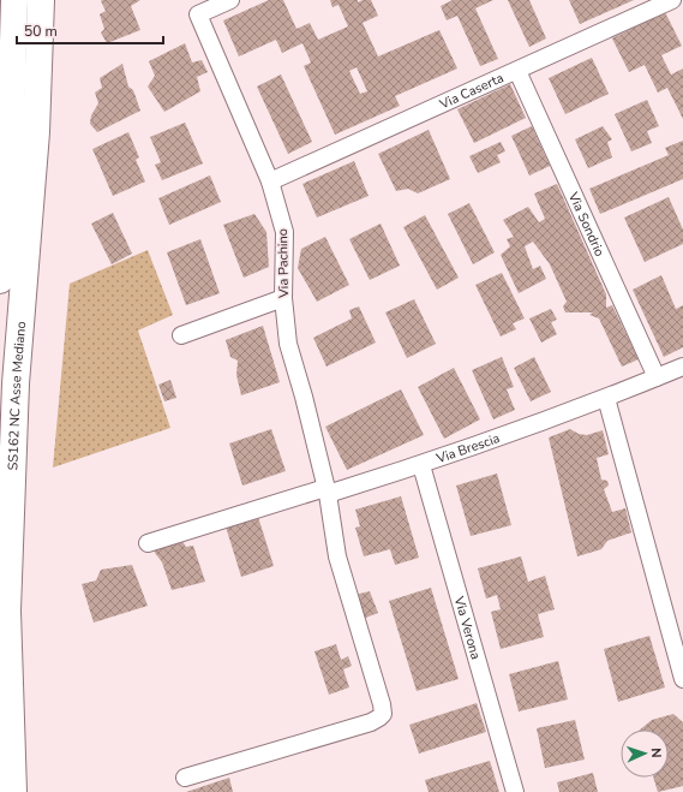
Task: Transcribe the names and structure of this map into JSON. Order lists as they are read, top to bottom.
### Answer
{
  "streets": {
    "highway": ["SS162 NC Asse Mediano"],
    "street": [
      "Via Caserta",
      "Via Sondrio",
      "Via Pachino",
      "Via Brescia",
      "Via Verona"
    ]
  },
  "crossings": [
    ["Via Caserta", "Via Sondrio"],
    ["Via Caserta", "Via Pachino"],
    ["Via Sondrio", "Via Brescia"],
    ["Via Pachino", "Via Brescia"],
    ["Via Brescia", "Via Verona"]
  ],
  "scale_bar": "50 m",
  "north": "right"
}
